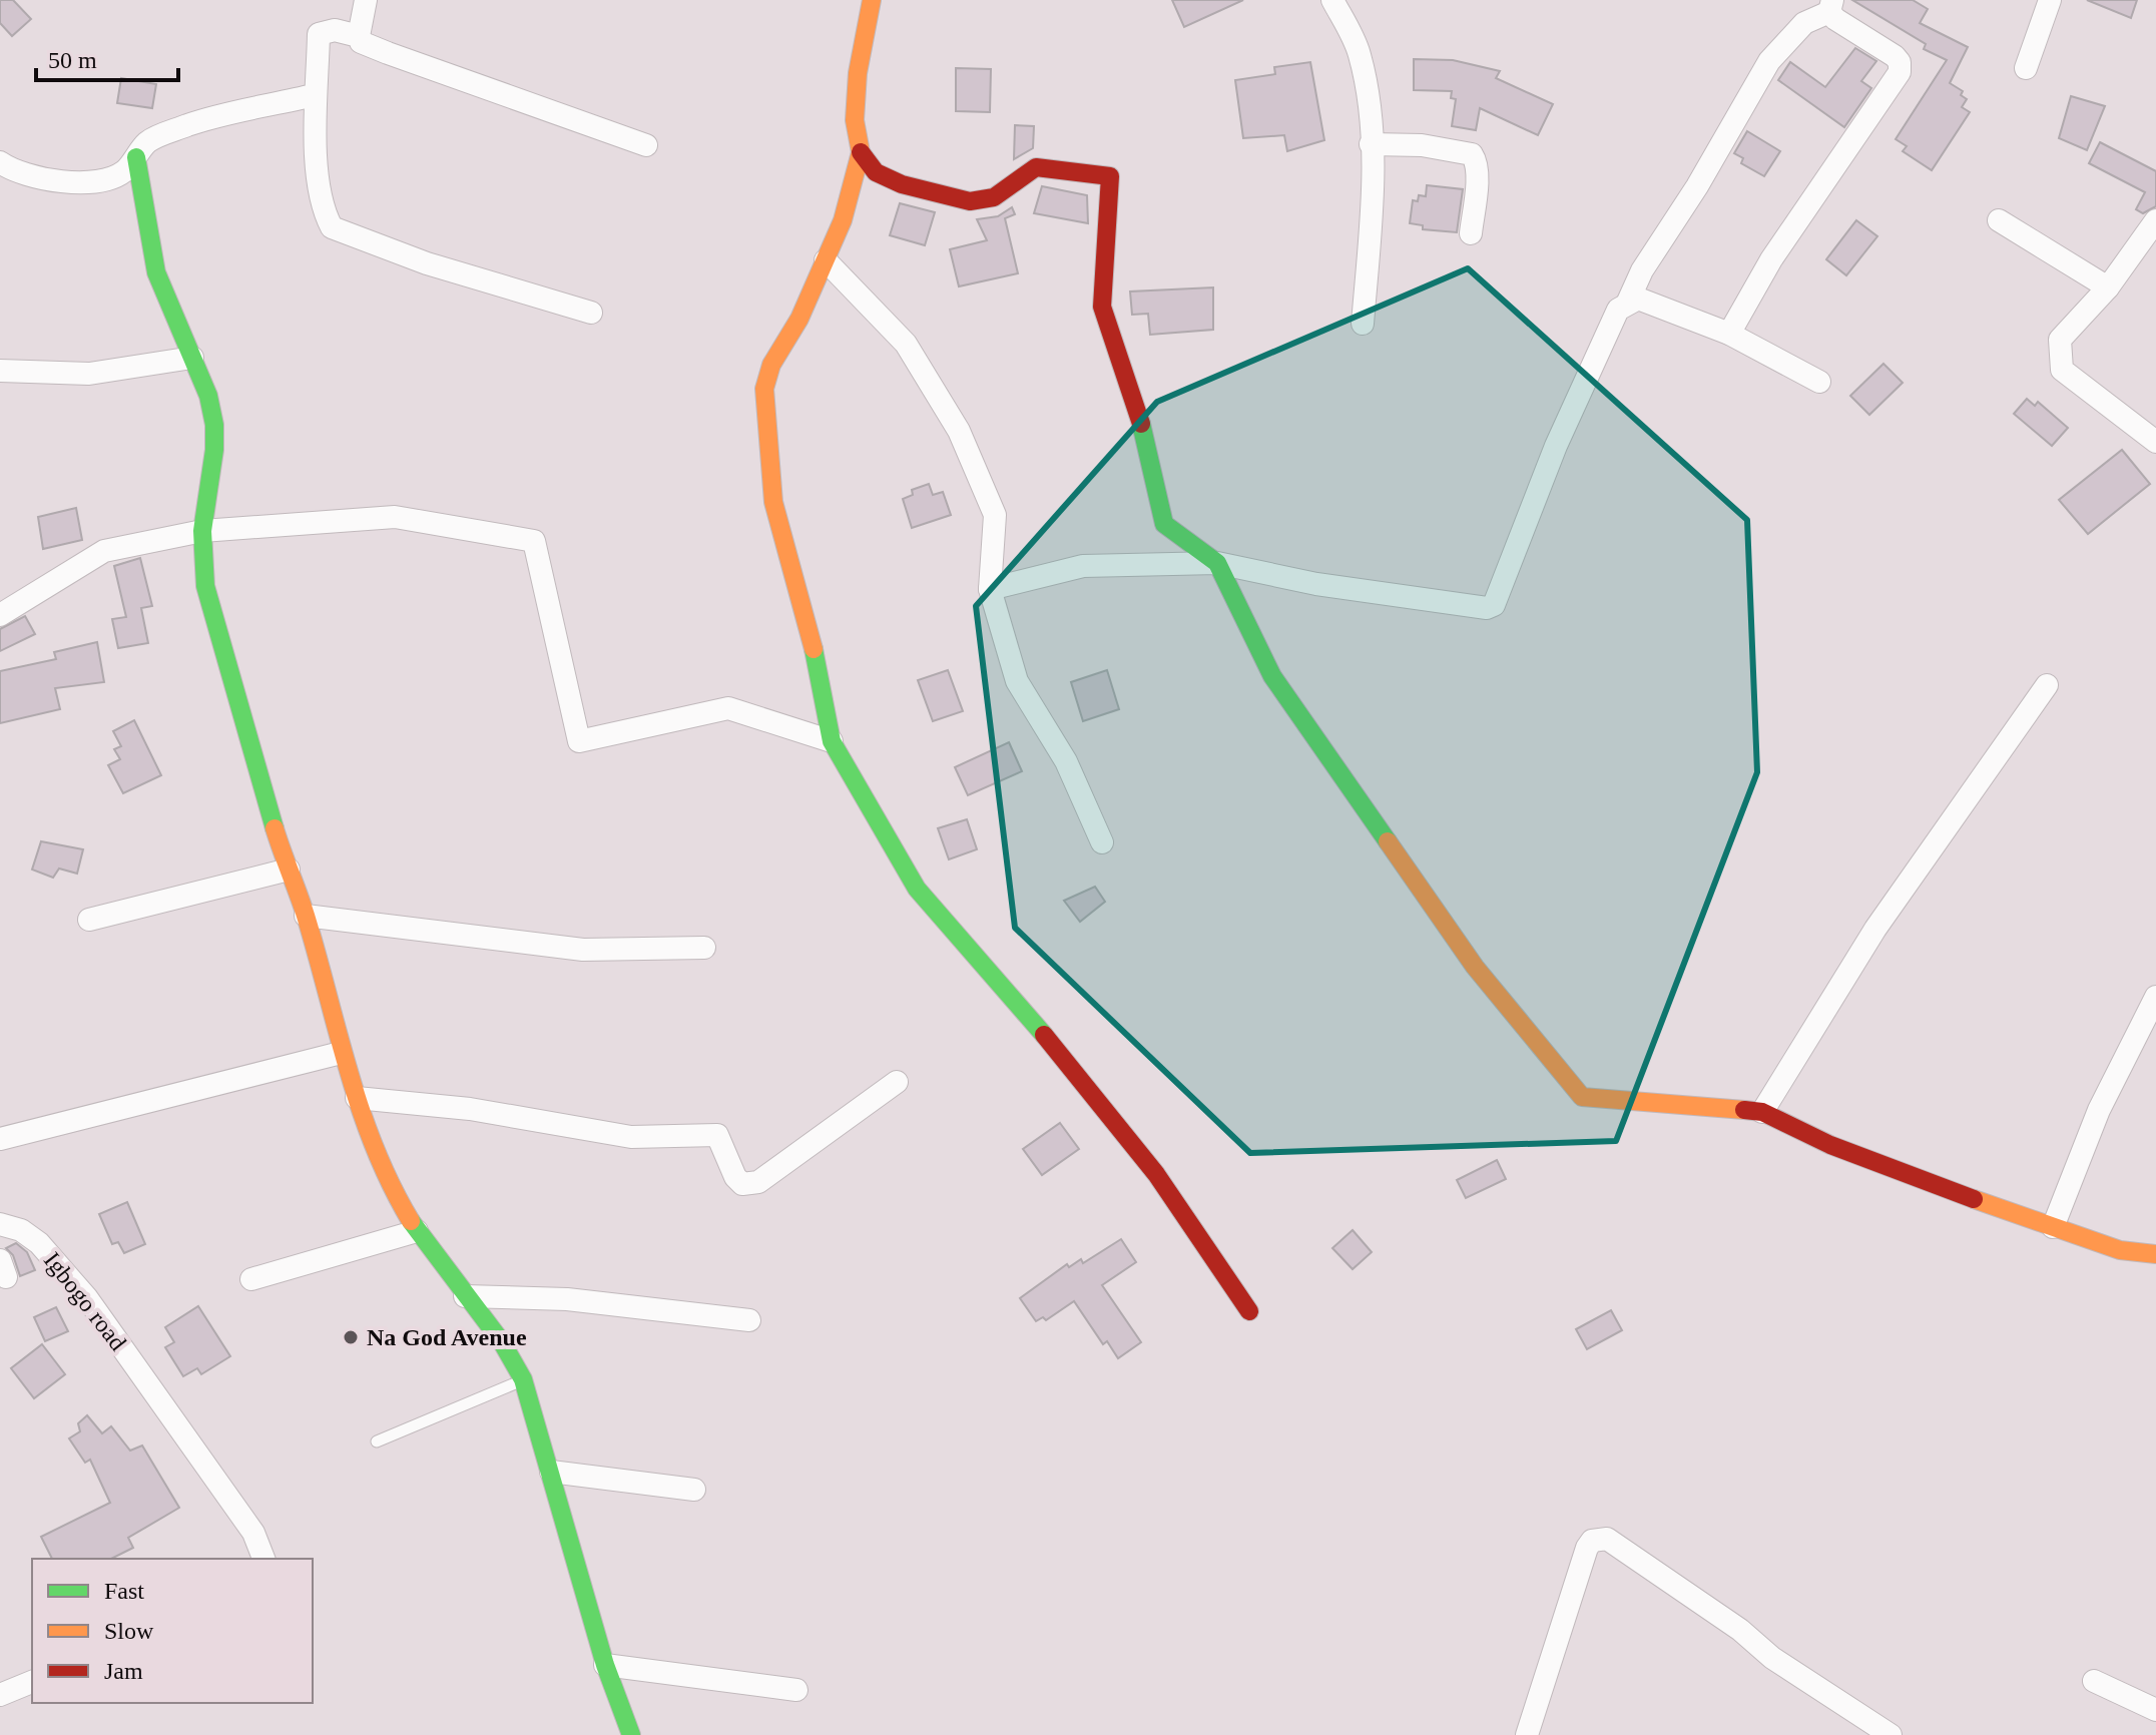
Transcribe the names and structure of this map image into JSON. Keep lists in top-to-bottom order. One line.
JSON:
{"streets":{"street":["Igbogo road"]},"places":["Na God Avenue"],"legend":["Fast","Slow","Jam"],"scale_bar":"50 m"}
